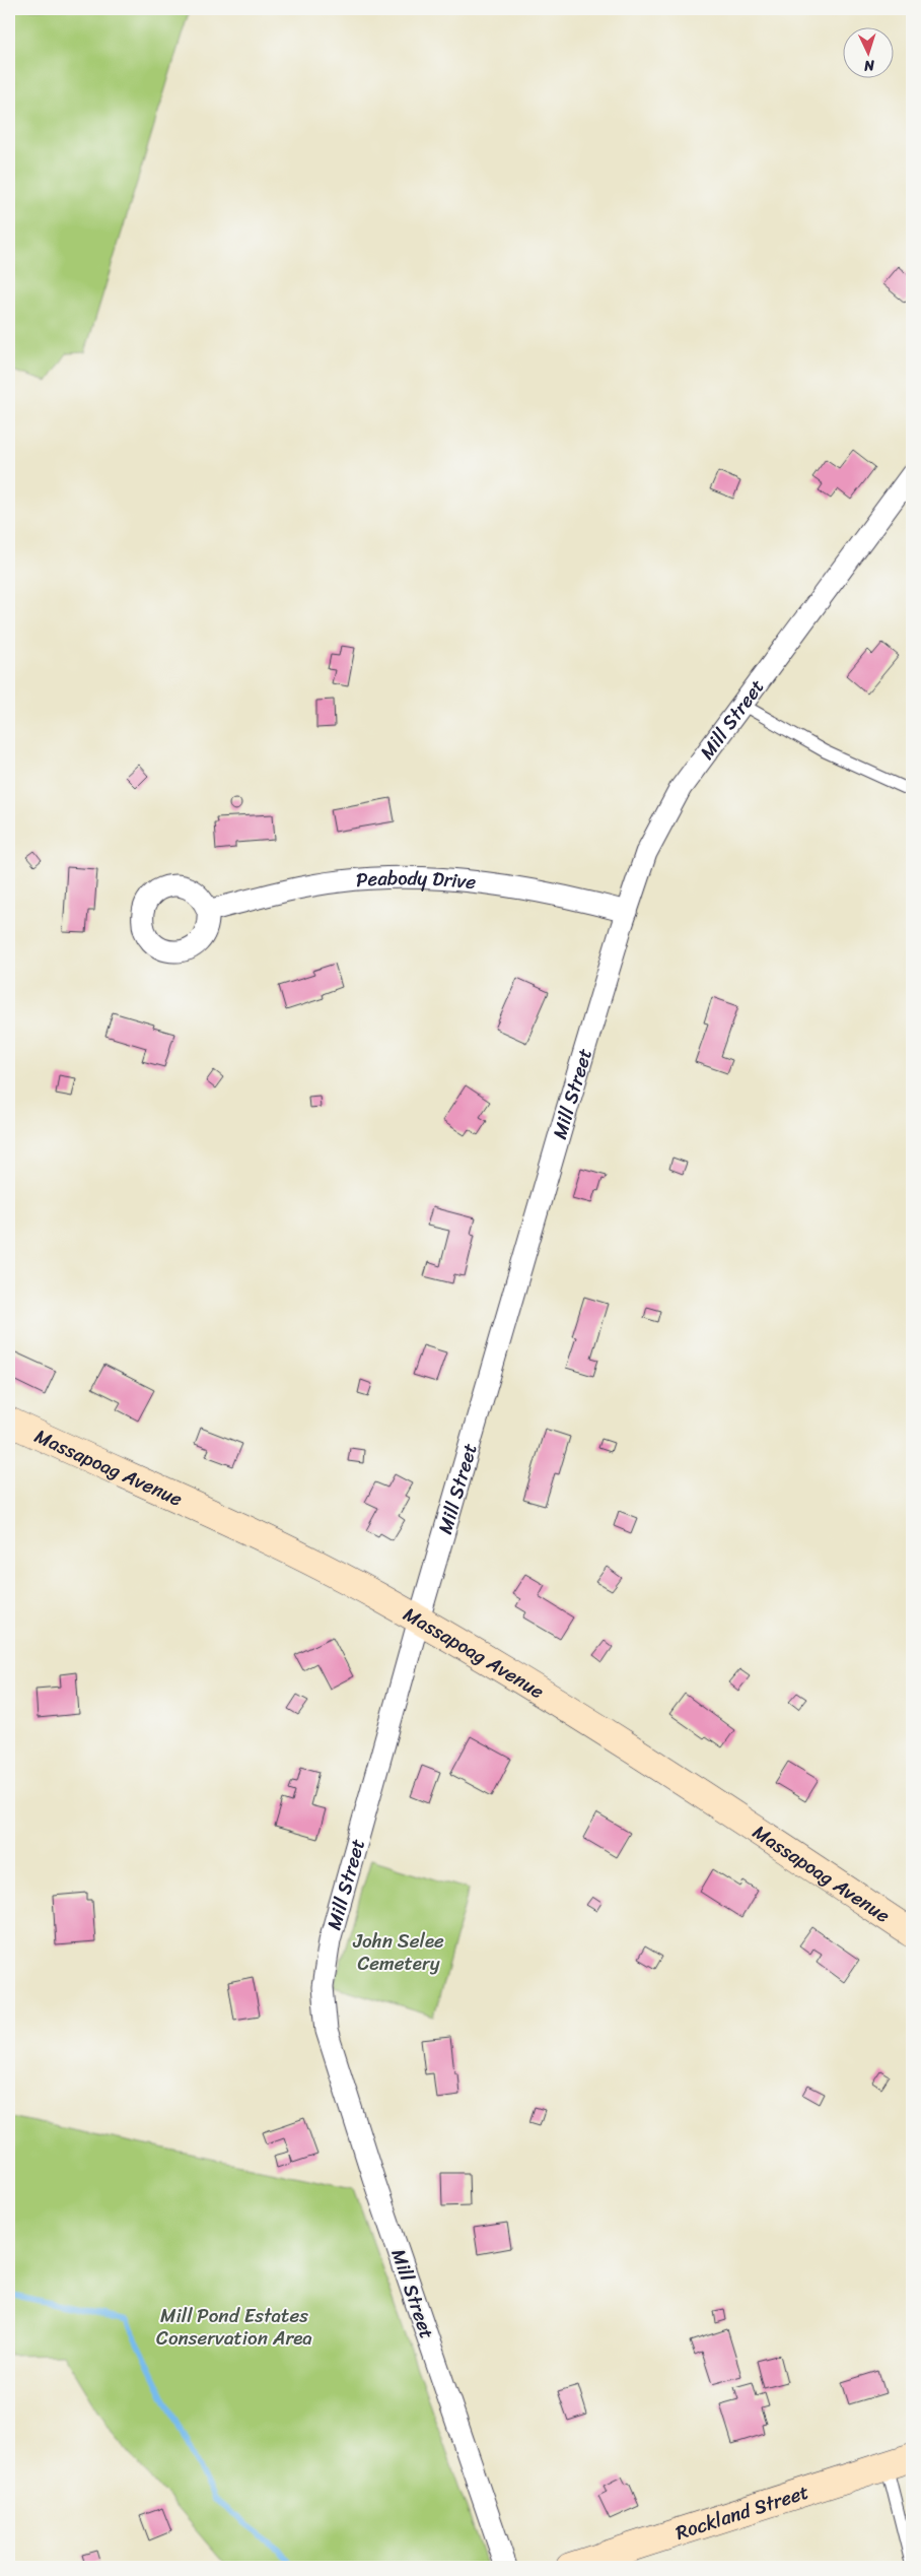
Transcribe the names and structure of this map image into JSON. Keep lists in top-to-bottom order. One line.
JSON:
{"streets":{"main road":["Massapoag Avenue","Rockland Street"],"street":["Mill Street","Peabody Drive"]},"crossings":[["Mill Street","Peabody Drive"],["Mill Street","Massapoag Avenue"]],"parks":["John Selee Cemetery","Mill Pond Estates Conservation Area"],"north":"bottom"}
